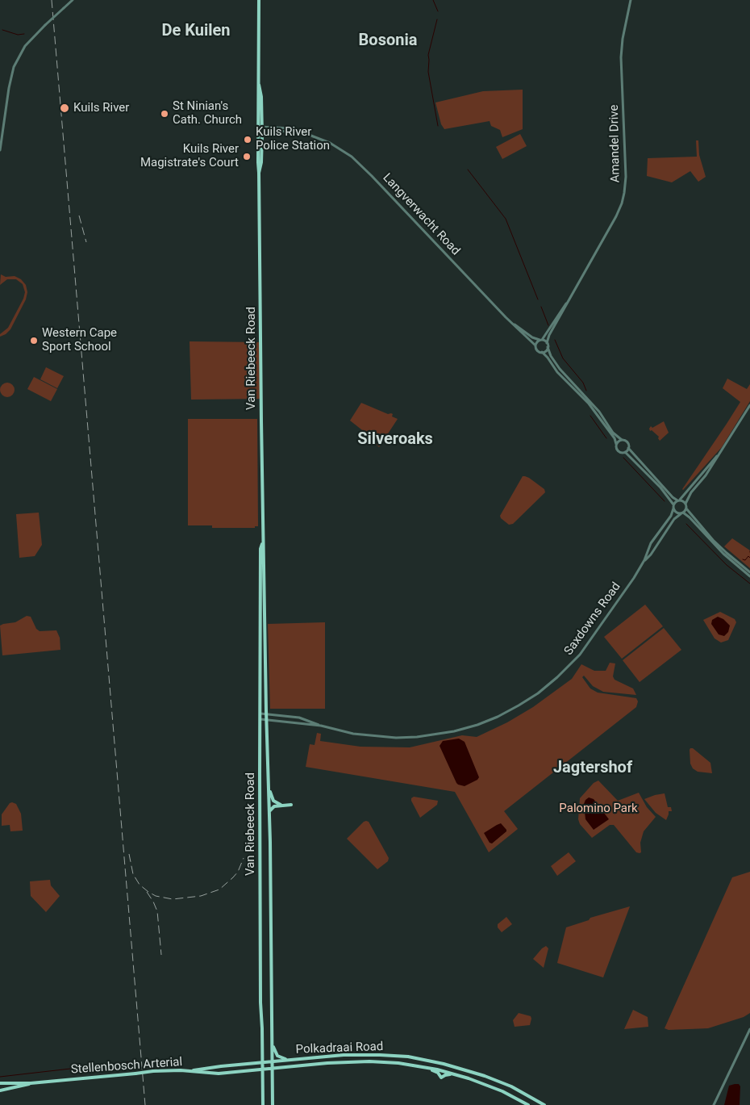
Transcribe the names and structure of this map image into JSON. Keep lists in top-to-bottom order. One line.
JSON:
{"streets":{"main road":["Van Riebeeck Road","Polkadraai Road","Stellenbosch Arterial"],"street":["Amandel Drive","Langverwacht Road","Saxdowns Road"]},"crossings":[["Amandel Drive","Langverwacht Road"],["Langverwacht Road","Van Riebeeck Road"],["Van Riebeeck Road","Saxdowns Road"],["Van Riebeeck Road","Polkadraai Road"],["Van Riebeeck Road","Stellenbosch Arterial"],["Polkadraai Road","Stellenbosch Arterial"]],"districts":["De Kuilen","Bosonia","Silveroaks","Jagtershof"],"parks":["Palomino Park"],"places":["Kuils River","St Ninian's Cath. Church","Kuils River Police Station","Kuils River Magistrate's Court","Western Cape Sport School"]}
